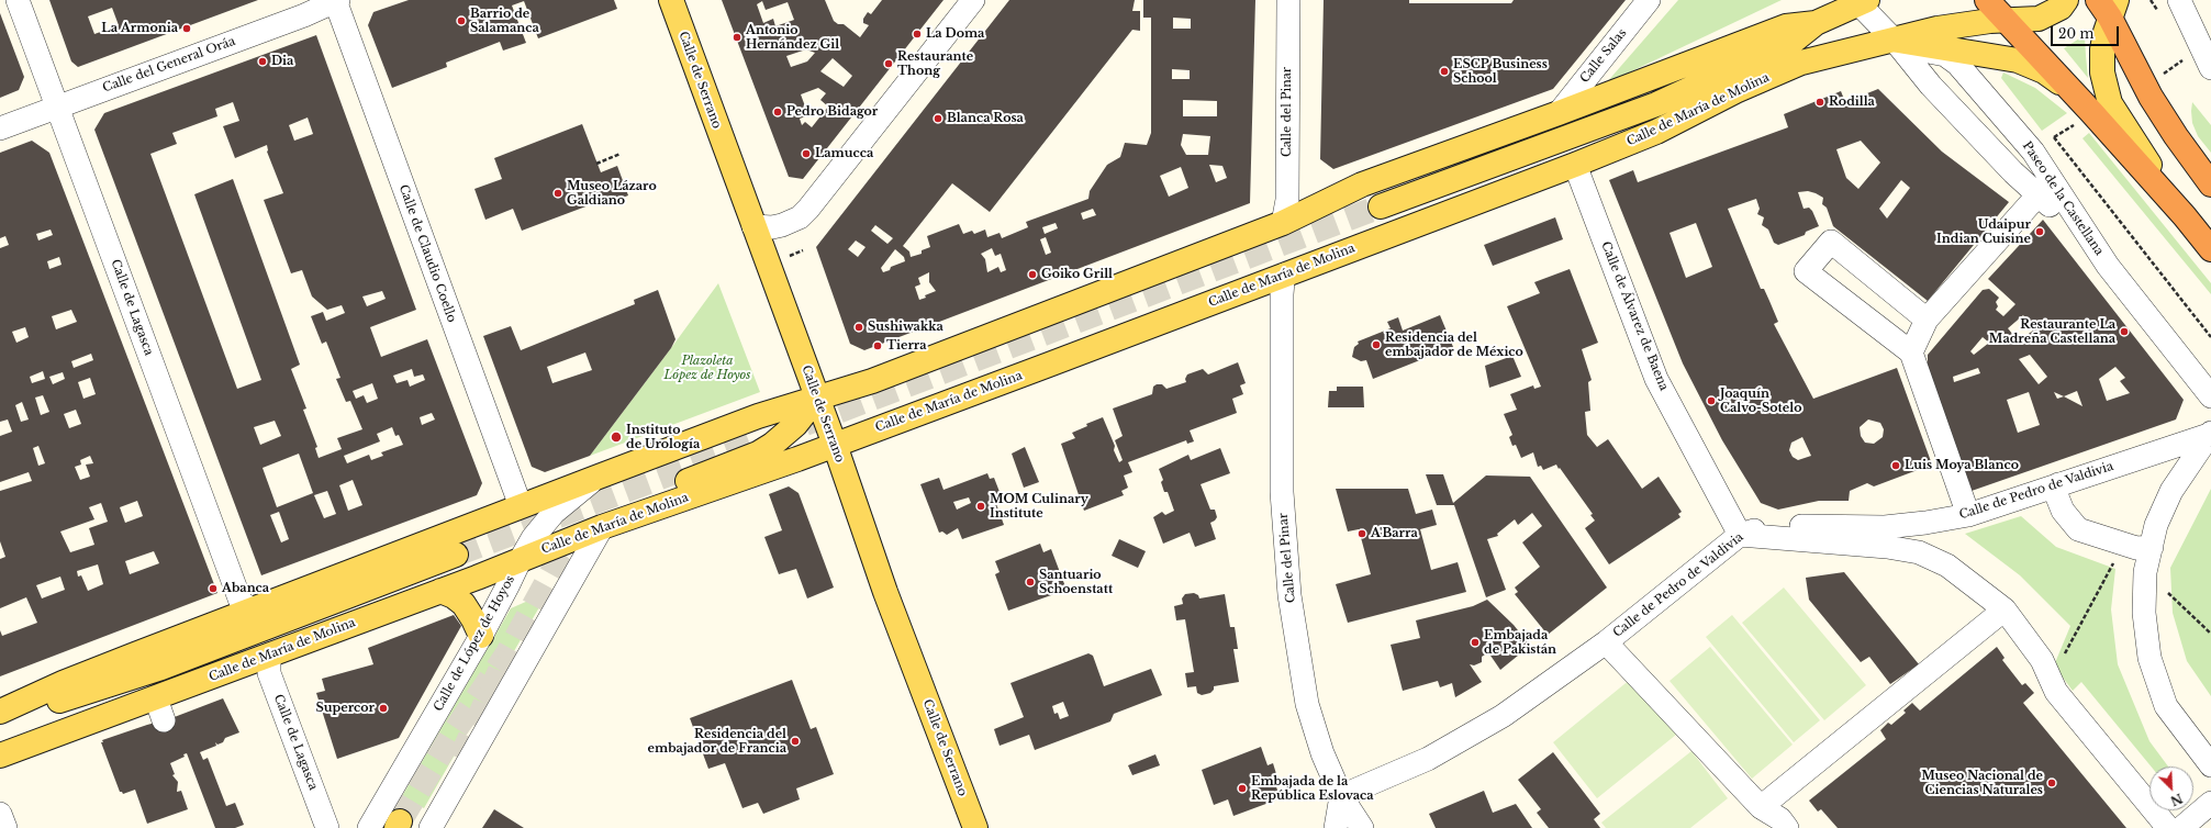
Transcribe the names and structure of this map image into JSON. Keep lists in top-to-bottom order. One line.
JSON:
{"streets":{"main road":["Calle de Serrano","Calle de María de Molina"],"street":["Calle Salas","Calle del General Oráa","Calle del Pinar","Paseo de la Castellana","Calle de Claudio Coello","Calle de Lagasca","Calle de Álvarez de Baena","Calle de Pedro de Valdivia","Calle de López de Hoyos"]},"crossings":[["Calle Salas","Calle de María de Molina"],["Calle del General Oráa","Calle de Claudio Coello"],["Calle del General Oráa","Calle de Lagasca"],["Calle de Serrano","Calle de María de Molina"],["Calle de María de Molina","Calle del Pinar"],["Calle de María de Molina","Paseo de la Castellana"],["Calle de María de Molina","Calle de Claudio Coello"],["Calle de María de Molina","Calle de Lagasca"],["Calle de María de Molina","Calle de Álvarez de Baena"],["Calle de María de Molina","Calle de López de Hoyos"],["Calle del Pinar","Calle de Pedro de Valdivia"],["Calle de Álvarez de Baena","Calle de Pedro de Valdivia"]],"parks":["Plazoleta López de Hoyos"],"places":["Barrio de Salamanca","La Armonia","La Doma","Antonio Hernández Gil","Dia","Restaurante Thong","ESCP Business School","Rodilla","Pedro Bidagor","Blanca Rosa","Lamucca","Museo Lázaro Galdiano","Udaipur Indian Cuisine","Goiko Grill","Sushiwakka","Restaurante La Madreña Castellana","Residencia del embajador de México","Tierra","Joaquín Calvo-Sotelo","Instituto de Urología","Luis Moya Blanco","MOM Culinary Institute","A'Barra","Santuario Schoenstatt","Abanca","Embajada de Pakistán","Supercor","Residencia del embajador de Francia","Museo Nacional de Ciencias Naturales","Embajada de la República Eslovaca"],"scale_bar":"20 m","north":"bottom right"}
